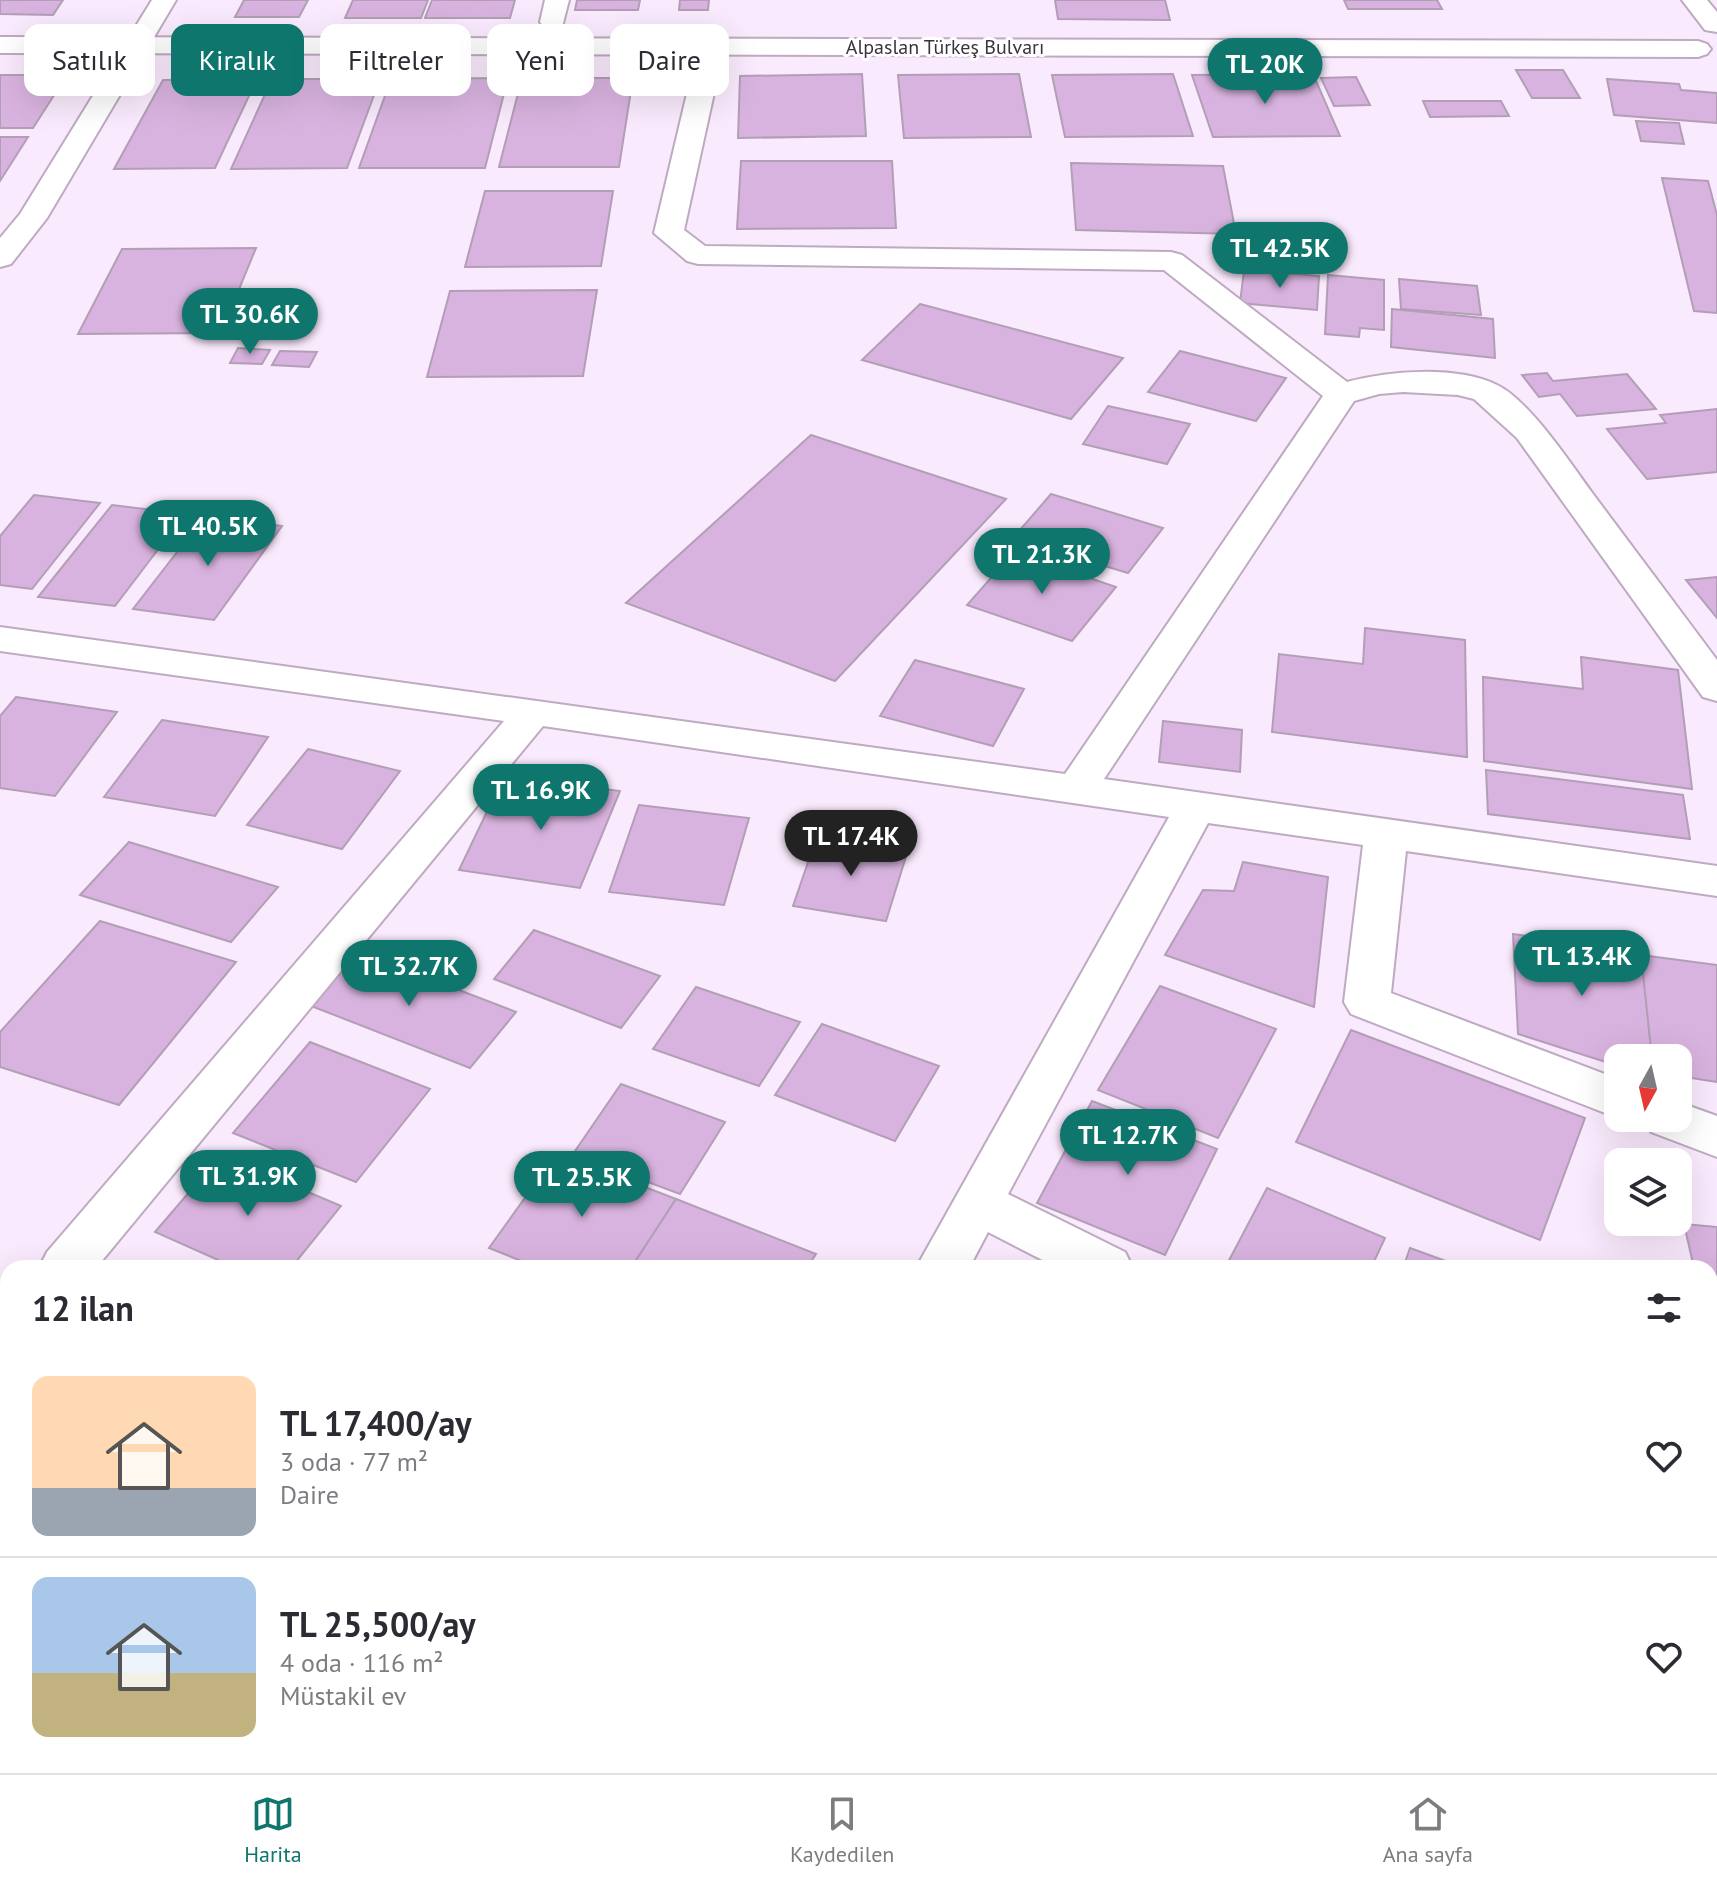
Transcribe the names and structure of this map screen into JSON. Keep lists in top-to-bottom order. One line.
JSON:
{"streets":{"street":["Alpaslan Türkeş Bulvarı"]},"north":"bottom","page":{"chip":["Satılık","Kiralık","Filtreler","Yeni","Daire"],"price":["TL 20K","TL 42.5K","TL 30.6K","TL 40.5K","TL 21.3K","TL 16.9K","TL 17.4K","TL 13.4K","TL 32.7K","TL 12.7K","TL 31.9K","TL 25.5K"],"heading":"12 ilan","list":[{"name":"TL 17,400/ay","note":"3 oda · 77 m² · Daire"},{"name":"TL 25,500/ay","note":"4 oda · 116 m² · Müstakil ev"}],"tabs":["Harita","Kaydedilen","Ana sayfa"]}}
